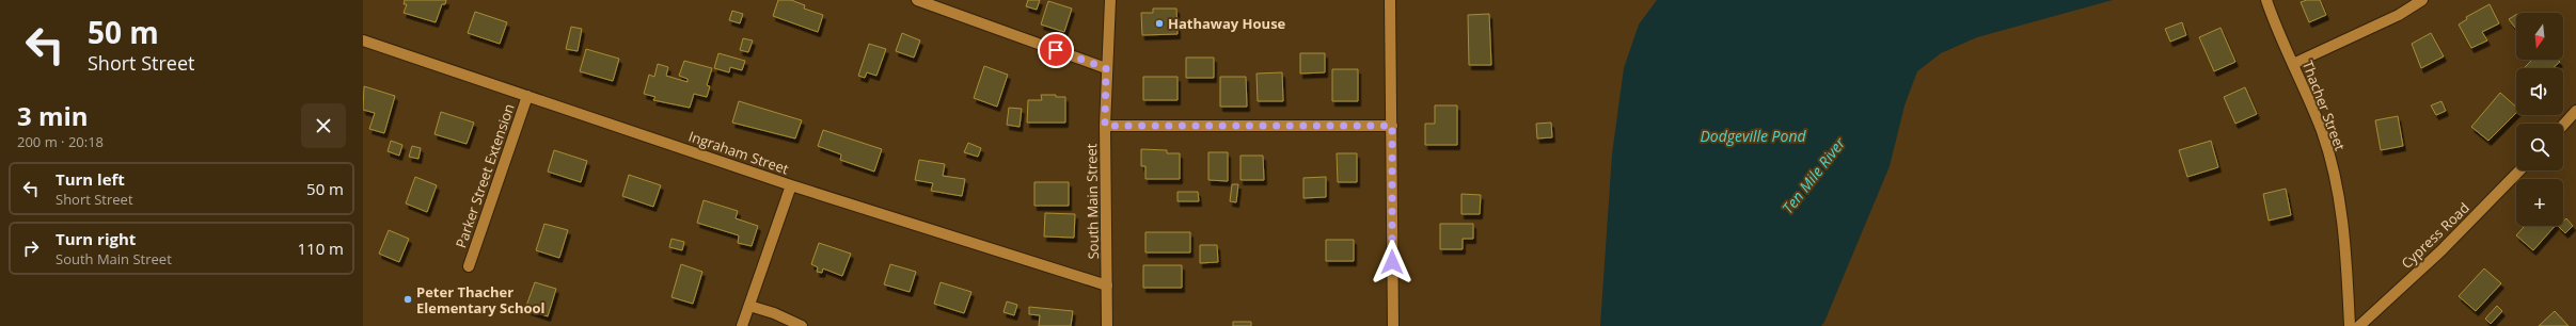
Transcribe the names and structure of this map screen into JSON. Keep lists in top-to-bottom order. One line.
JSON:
{"streets":{"street":["Thacher Street","Ingraham Street","Parker Street Extension","South Main Street","Cypress Road"]},"crossings":[["Ingraham Street","Parker Street Extension"],["Ingraham Street","South Main Street"]],"water":["Dodgeville Pond","Ten Mile River"],"places":["Hathaway House","Peter Thacher Elementary School"],"north":"bottom","page":{"turn":["50 m","Short Street"],"map_buttons":"+","heading":["3 min","200 m · 20:18"],"list":[{"name":"Turn left","note":"Short Street","value":"50 m"},{"name":"Turn right","note":"South Main Street","value":"110 m"}]}}
